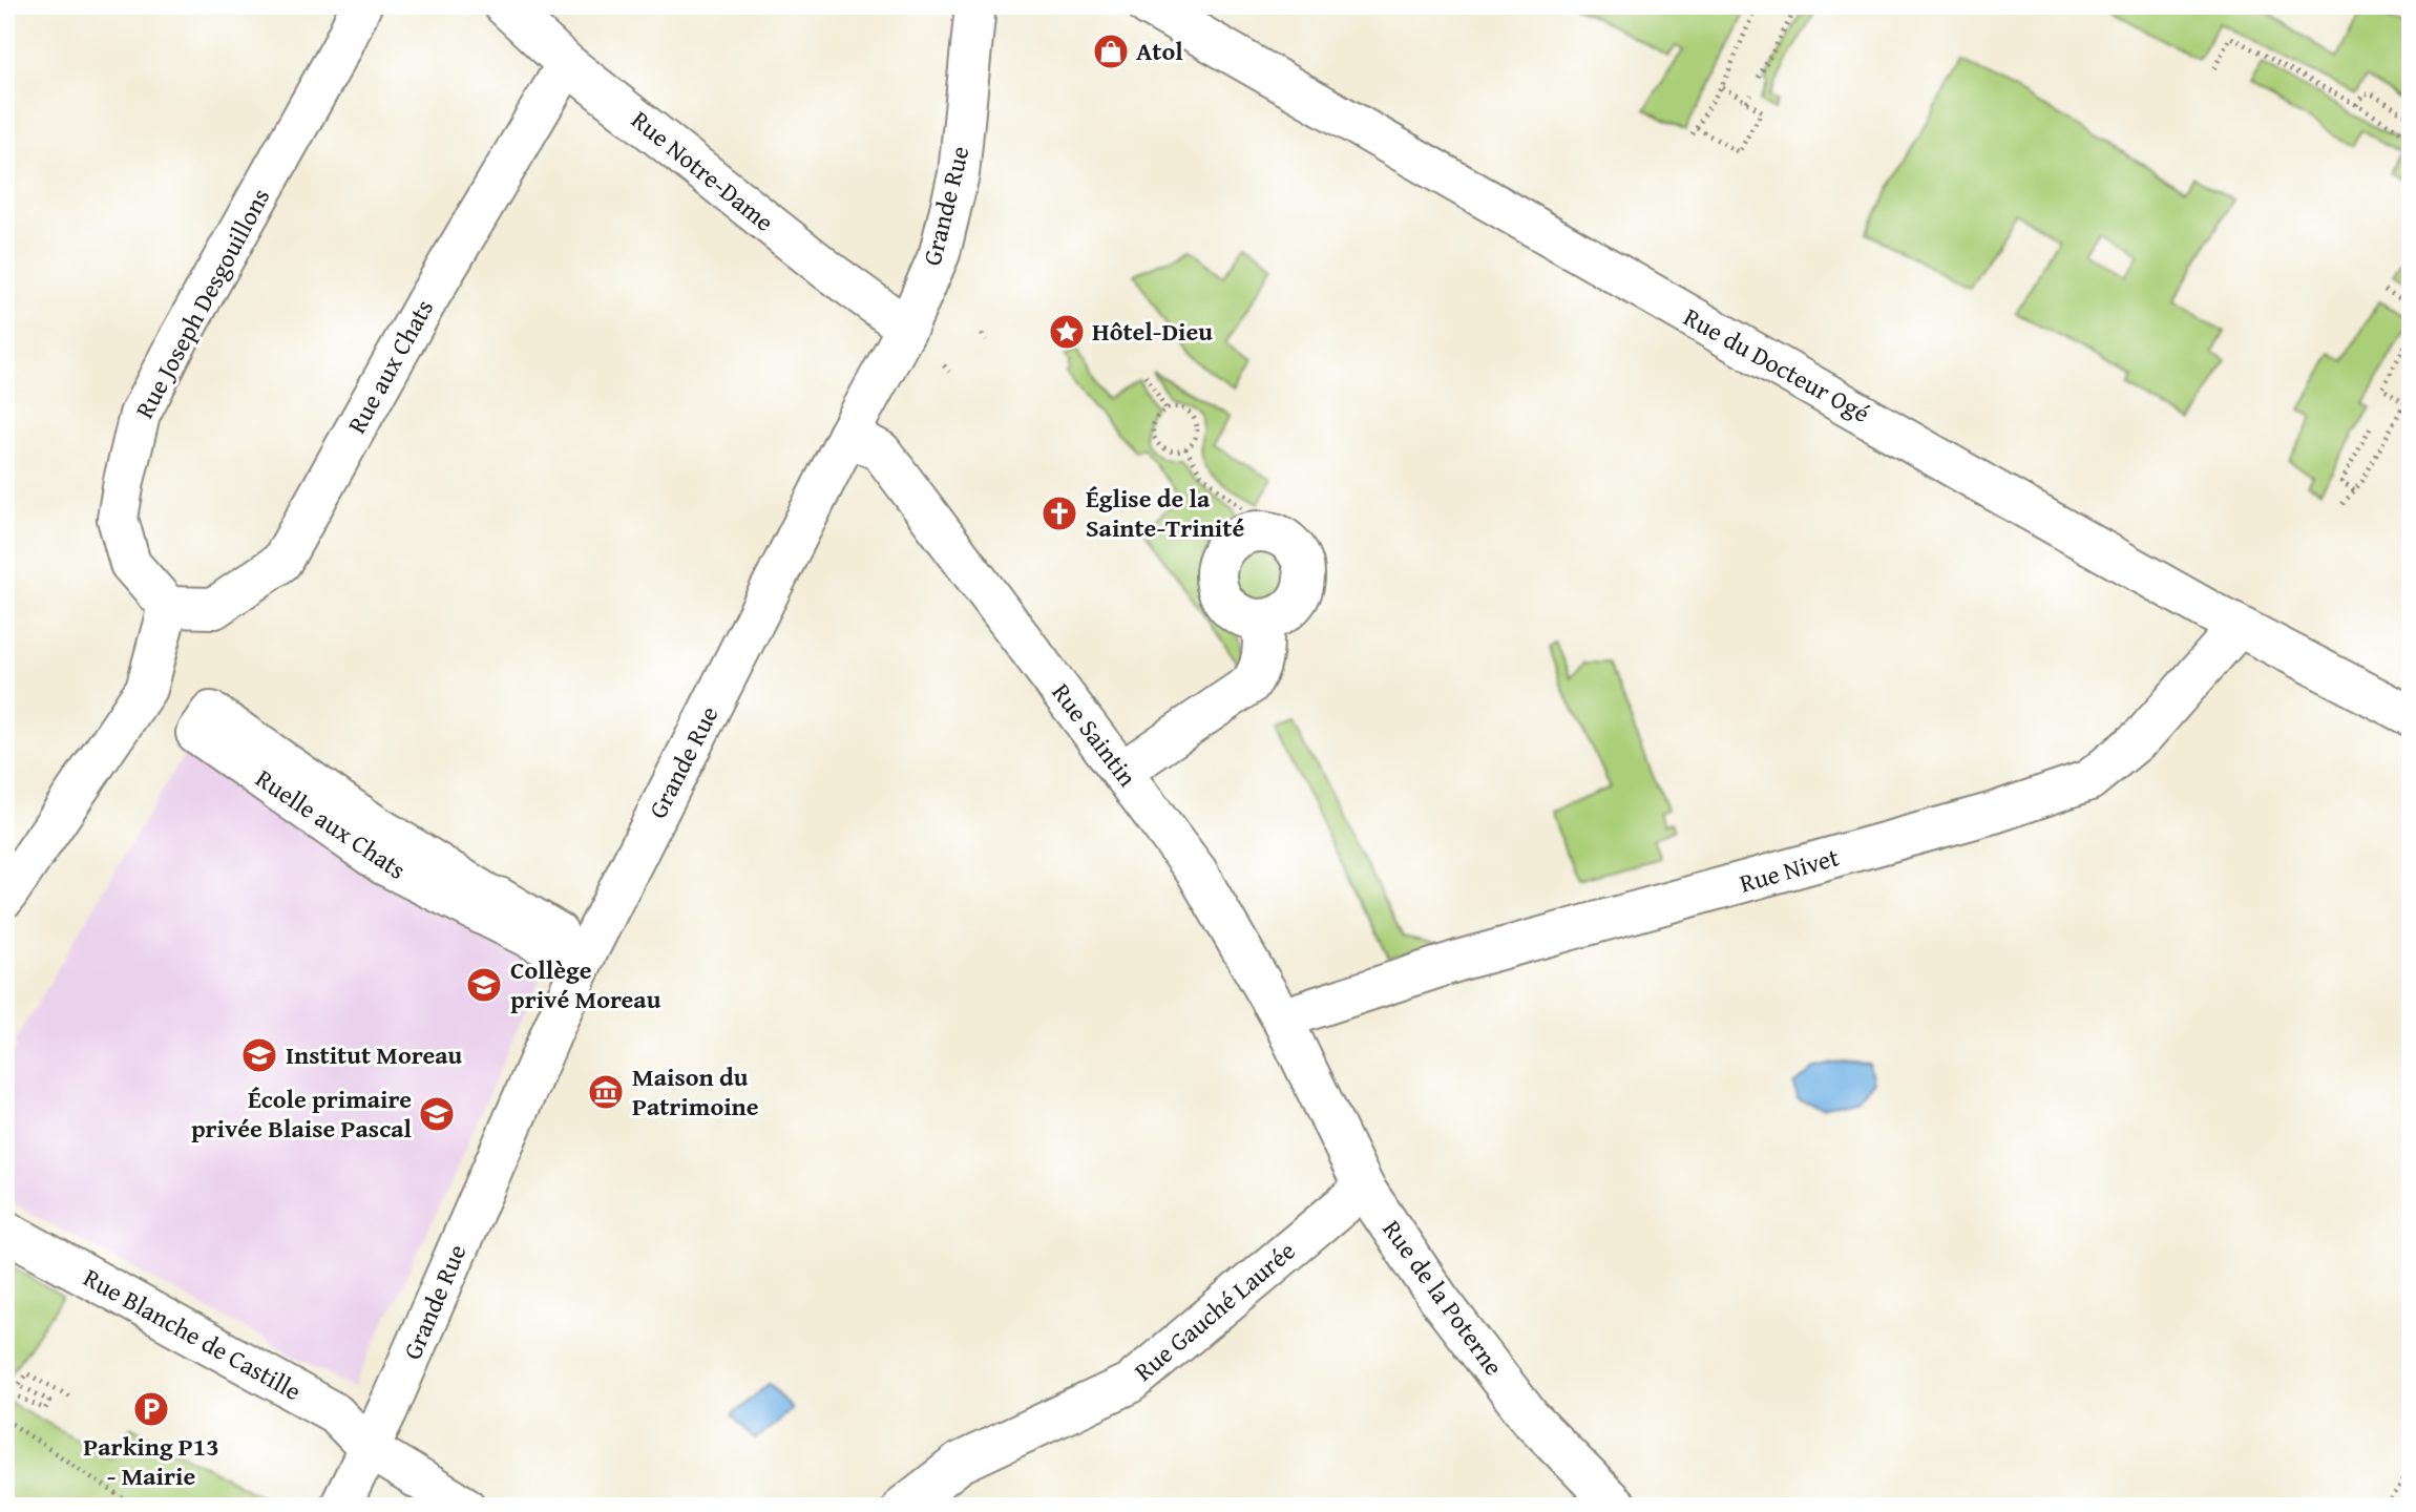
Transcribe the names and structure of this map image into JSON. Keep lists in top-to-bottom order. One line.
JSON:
{"streets":{"street":["Rue Notre-Dame","Grande Rue","Rue Joseph Desgouillons","Rue du Docteur Ogé","Rue aux Chats","Rue Saintin","Ruelle aux Chats","Rue Nivet","Rue de la Poterne","Rue Gauché Laurée","Rue Blanche de Castille"]},"crossings":[["Rue Notre-Dame","Grande Rue"],["Rue Notre-Dame","Rue aux Chats"],["Grande Rue","Rue Saintin"],["Grande Rue","Rue Blanche de Castille"],["Rue Joseph Desgouillons","Rue aux Chats"],["Rue du Docteur Ogé","Rue Nivet"],["Rue Saintin","Rue Nivet"],["Rue Saintin","Rue de la Poterne"],["Rue de la Poterne","Rue Gauché Laurée"]],"places":{"shop":["Atol"],"place":["Hôtel-Dieu"],"church":["Église de la Sainte-Trinité"],"school or university":["Collège privé Moreau","Institut Moreau","École primaire privée Blaise Pascal"],"museum":["Maison du Patrimoine"],"parking":["Parking P13 - Mairie"]}}
